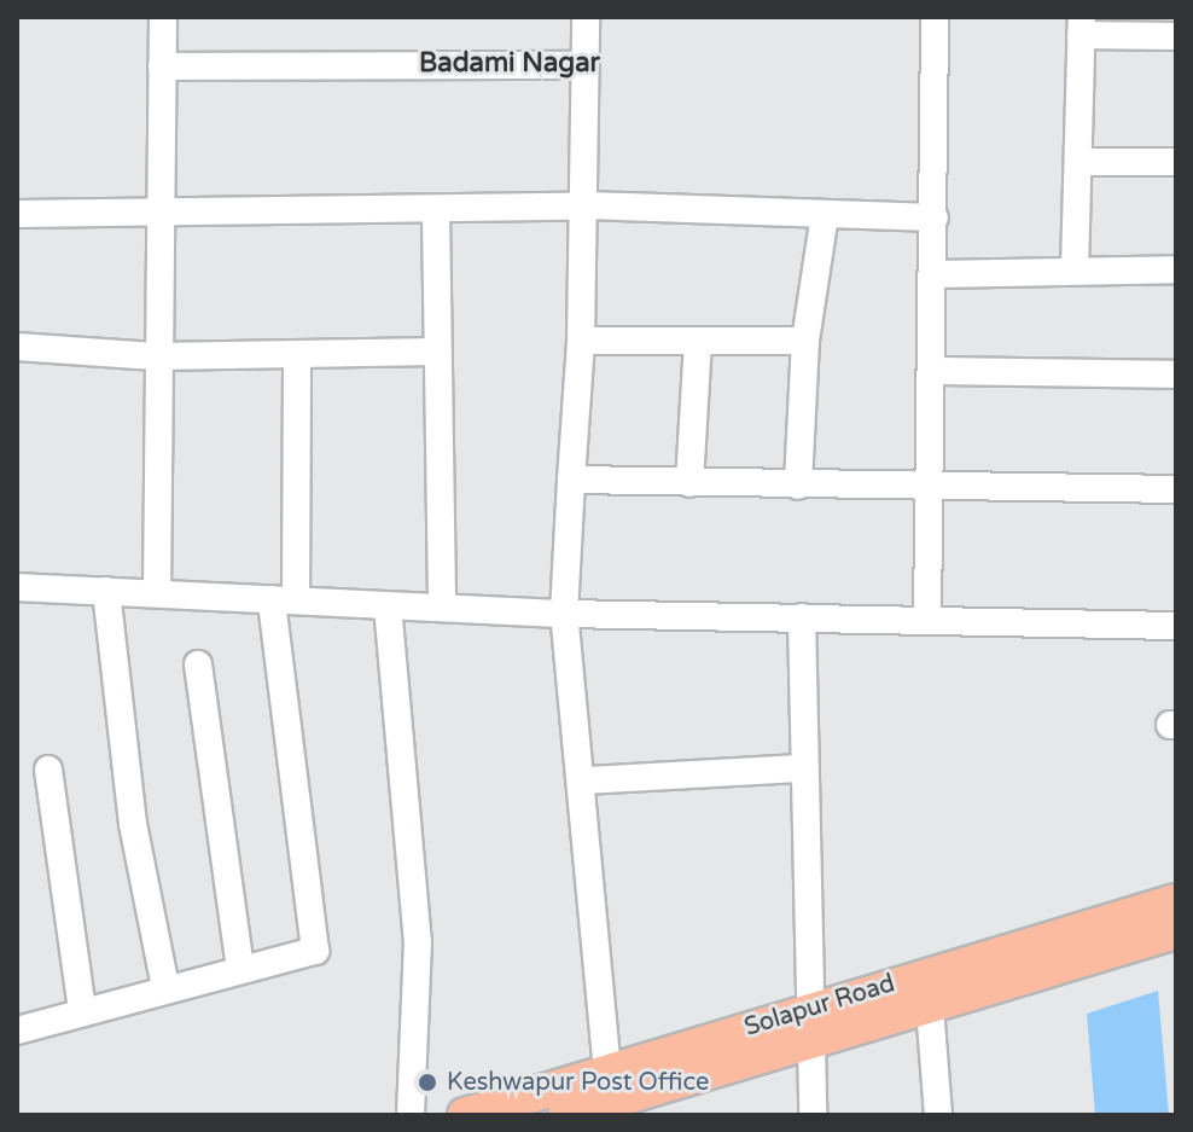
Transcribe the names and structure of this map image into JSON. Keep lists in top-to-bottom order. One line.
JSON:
{"streets":{"main road":["Solapur Road"]},"districts":["Badami Nagar"],"places":["Keshwapur Post Office"]}
